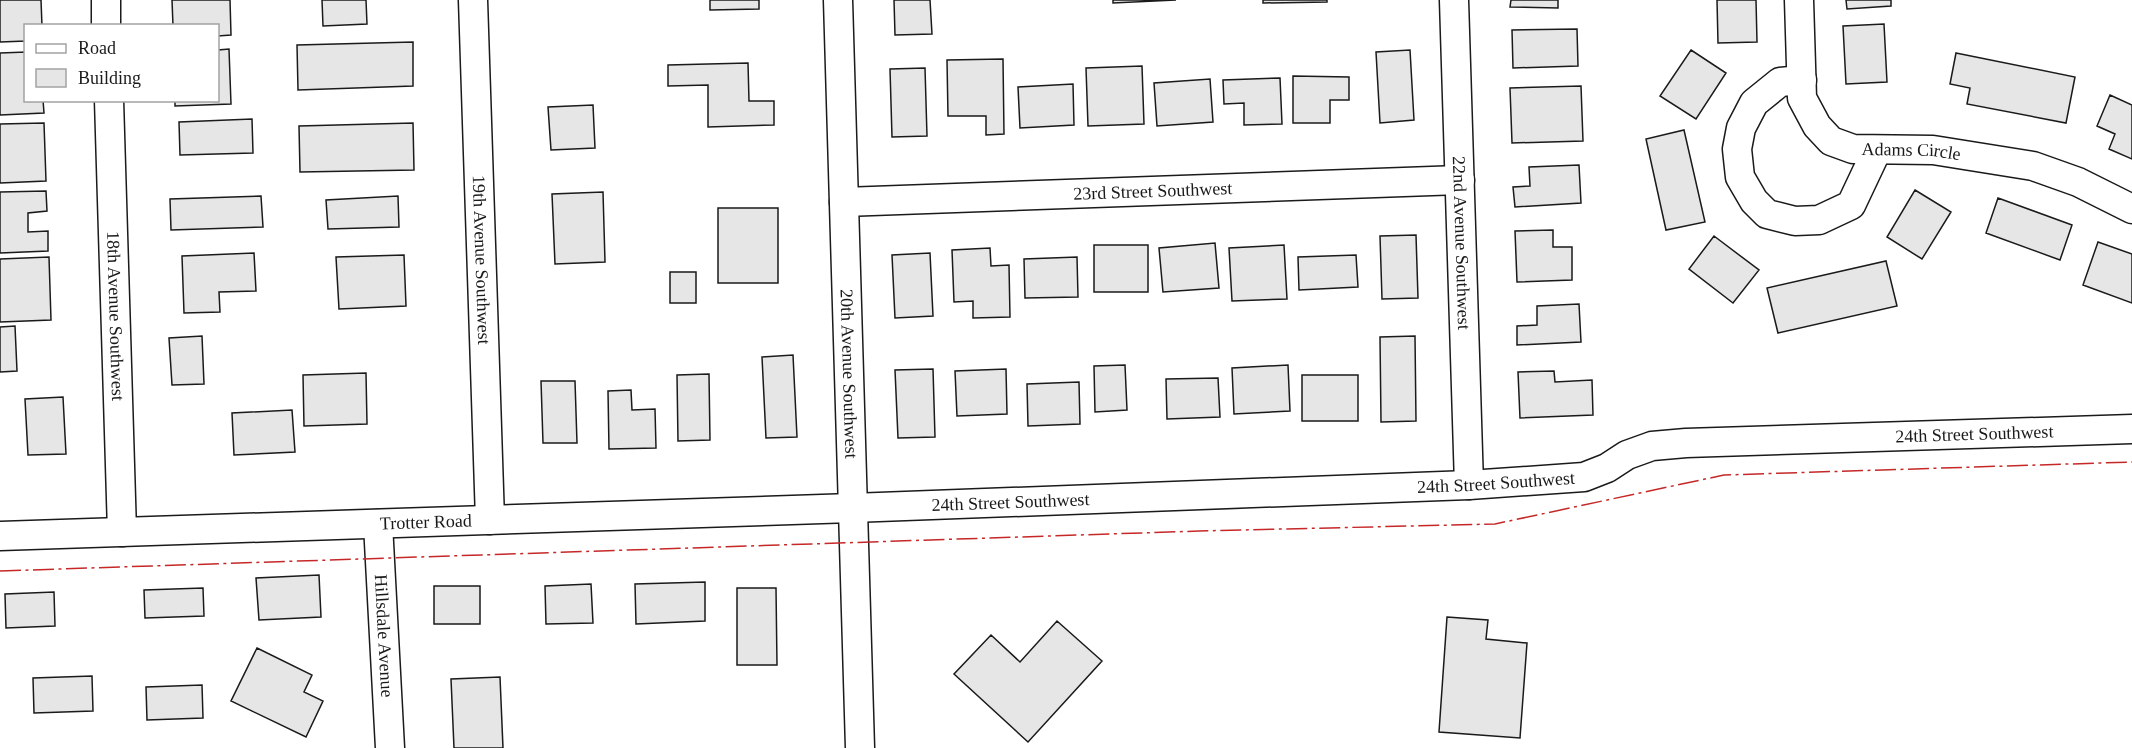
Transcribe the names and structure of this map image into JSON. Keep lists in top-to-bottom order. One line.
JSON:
{"streets":{"street":["Adams Circle","23rd Street Southwest","22nd Avenue Southwest","19th Avenue Southwest","18th Avenue Southwest","20th Avenue Southwest","24th Street Southwest","Trotter Road","Hillsdale Avenue"]},"crossings":[["23rd Street Southwest","22nd Avenue Southwest"],["23rd Street Southwest","20th Avenue Southwest"],["22nd Avenue Southwest","24th Street Southwest"],["19th Avenue Southwest","Trotter Road"],["18th Avenue Southwest","Trotter Road"],["20th Avenue Southwest","24th Street Southwest"],["20th Avenue Southwest","Trotter Road"],["24th Street Southwest","Trotter Road"],["Trotter Road","Hillsdale Avenue"]],"legend":["Road","Building"]}
